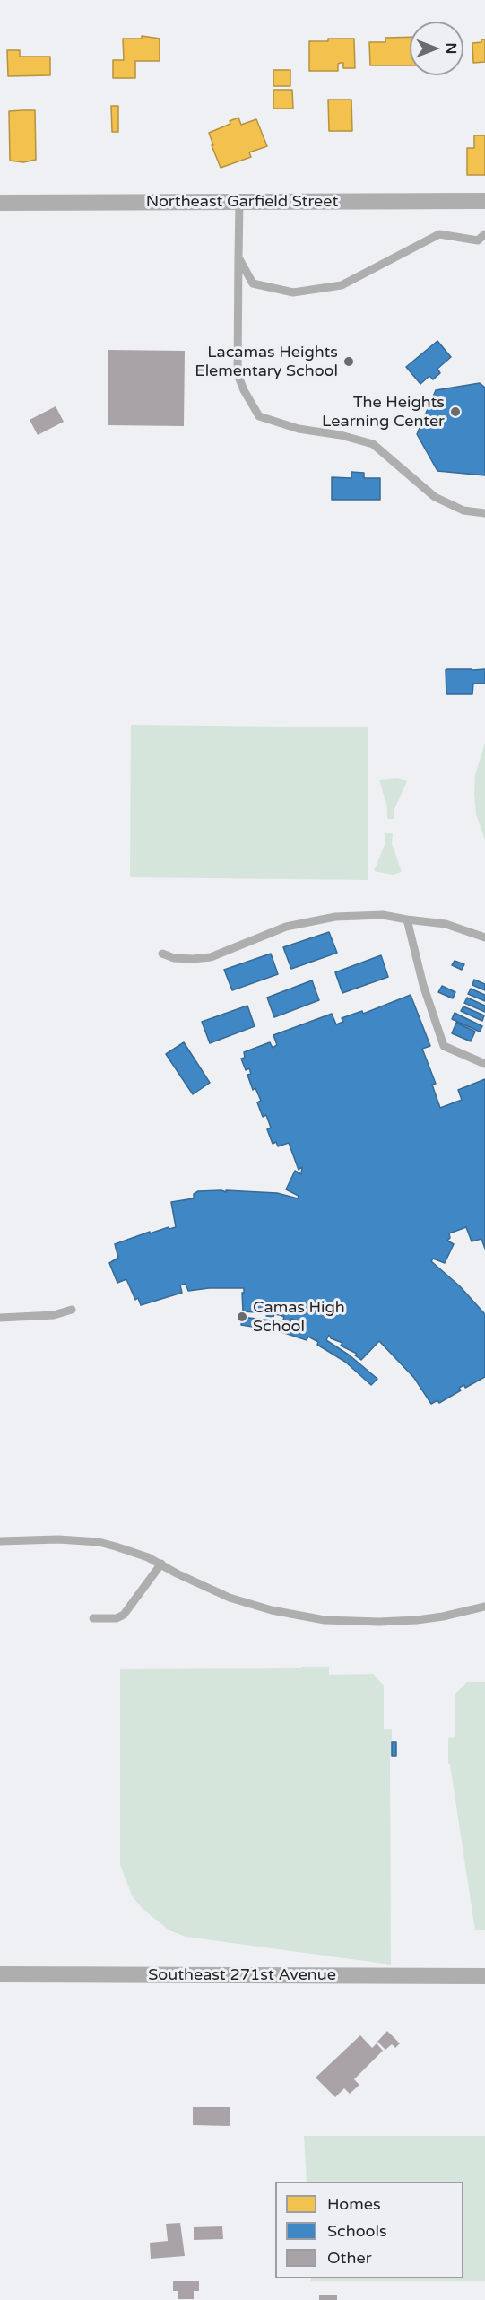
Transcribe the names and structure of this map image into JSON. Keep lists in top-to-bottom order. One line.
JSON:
{"streets":{"street":["Northeast Garfield Street","Southeast 271st Avenue"]},"places":["Lacamas Heights Elementary School","The Heights Learning Center","Camas High School"],"legend":["Homes","Schools","Other"],"north":"right"}
